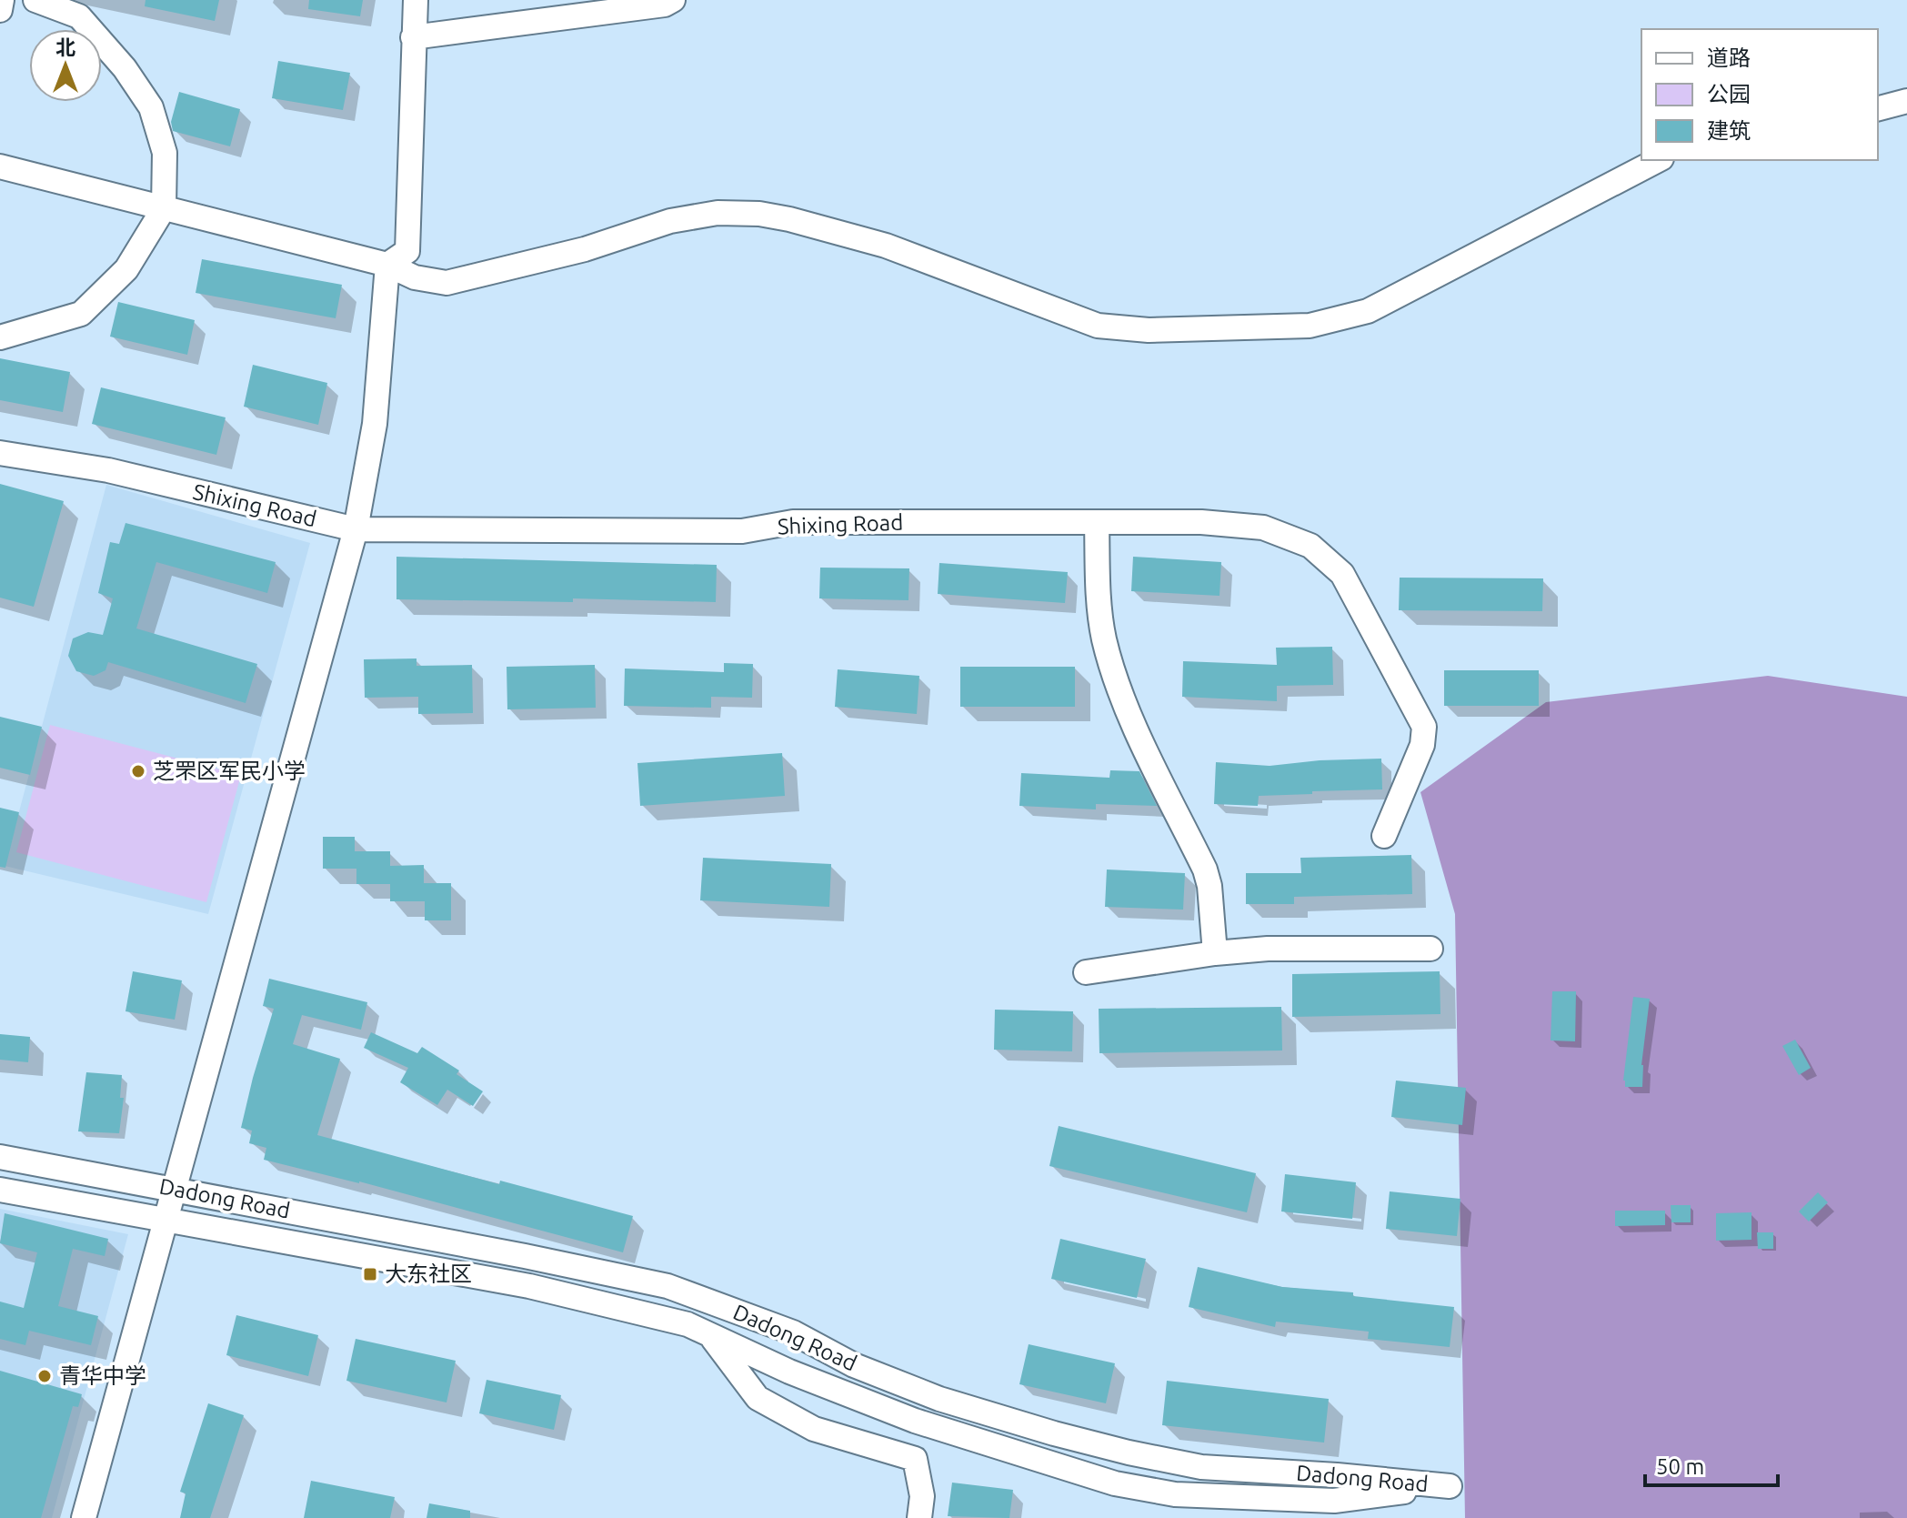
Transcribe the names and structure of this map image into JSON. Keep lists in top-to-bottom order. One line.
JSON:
{"streets":{"street":["Shixing Road","Dadong Road"]},"places":{"other":["芝罘区军民小学","青华中学"],"transit":["大东社区"]},"legend":["道路","公园","建筑"],"scale_bar":"50 m","north":"top"}
